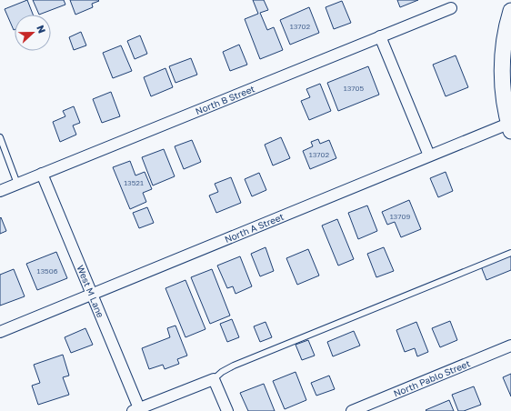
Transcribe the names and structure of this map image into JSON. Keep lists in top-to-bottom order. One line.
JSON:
{"streets":{"street":["North B Street","North A Street","West M Lane","North Pablo Street"]},"crossings":[["North B Street","West M Lane"],["North A Street","West M Lane"]],"house_numbers":["13702","13705","13702","13521","13709","13506"],"north":"right"}
